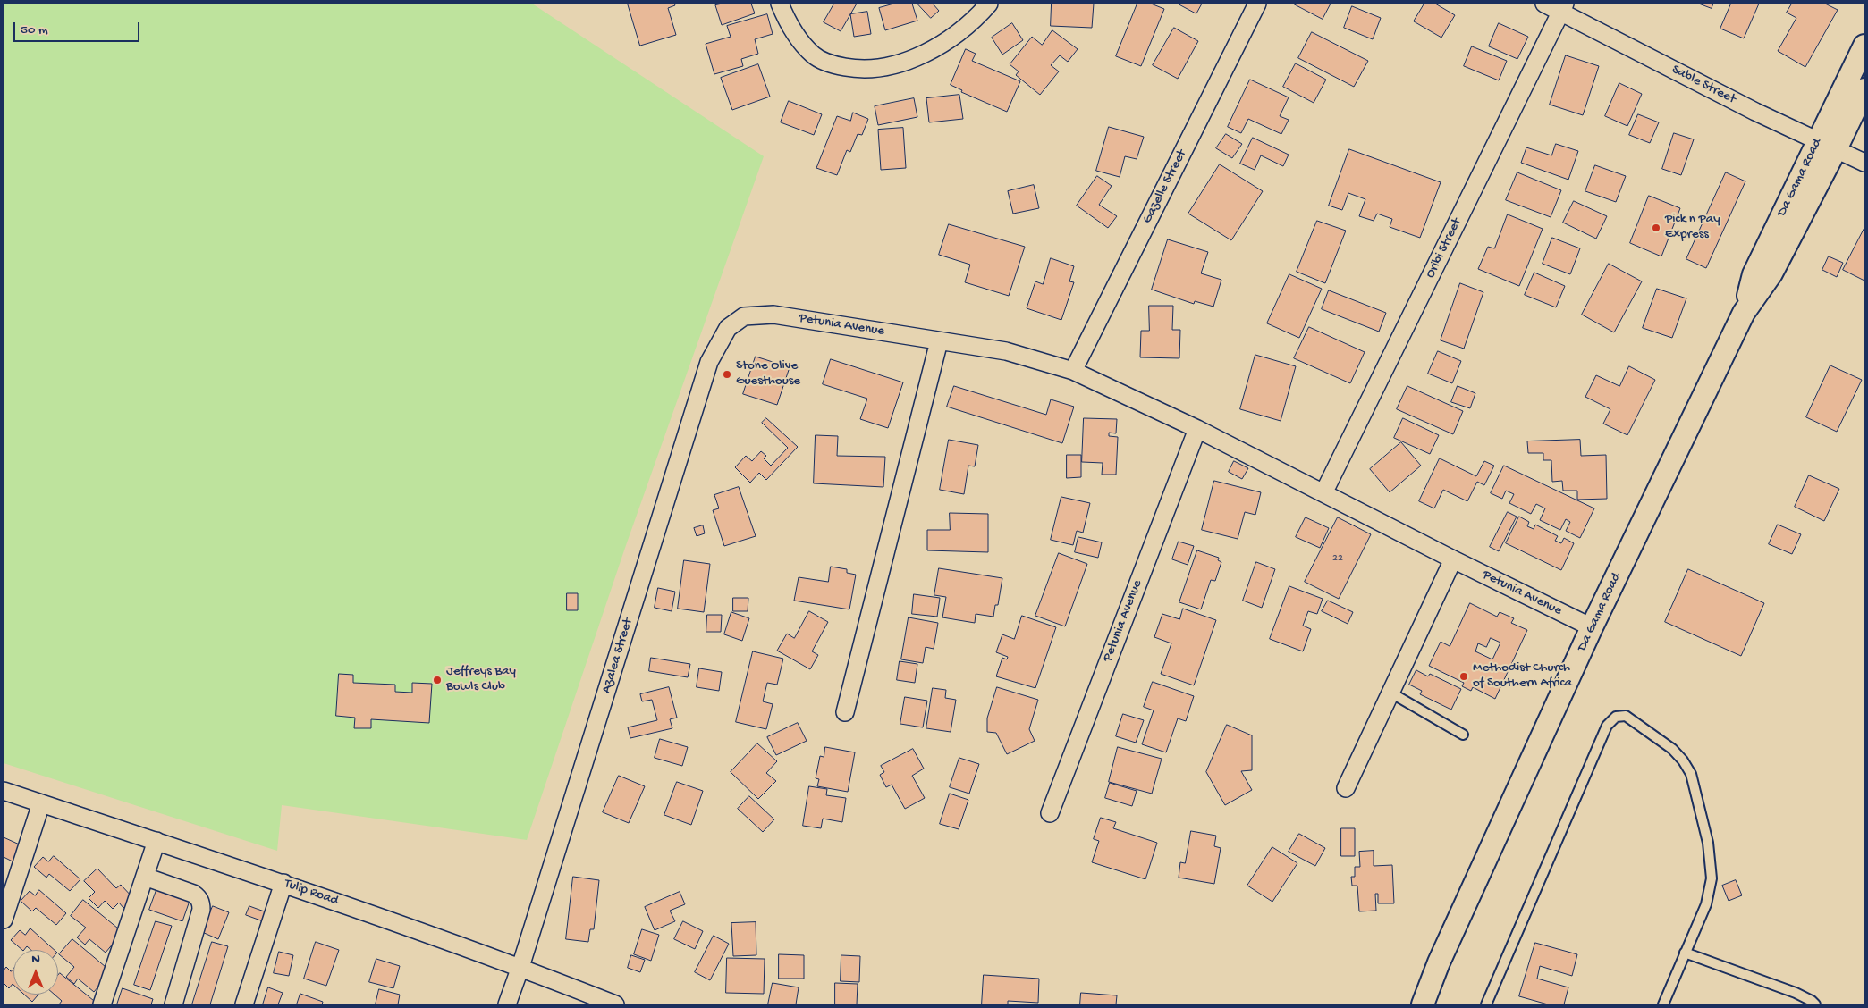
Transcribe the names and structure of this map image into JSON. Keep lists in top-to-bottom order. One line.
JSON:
{"streets":{"street":["Sable Street","Da Gama Road","Gazelle Street","Oribi Street","Petunia Avenue","Azalea Street","Tulip Road"]},"crossings":[["Sable Street","Da Gama Road"],["Sable Street","Oribi Street"],["Da Gama Road","Petunia Avenue"],["Gazelle Street","Petunia Avenue"],["Oribi Street","Petunia Avenue"],["Petunia Avenue","Azalea Street"],["Azalea Street","Tulip Road"]],"places":["Pick n Pay Express","Stone Olive Guesthouse","Methodist Church of Southern Africa","Jeffreys Bay Bowls Club"],"house_numbers":["22"],"scale_bar":"50 m","north":"top"}
